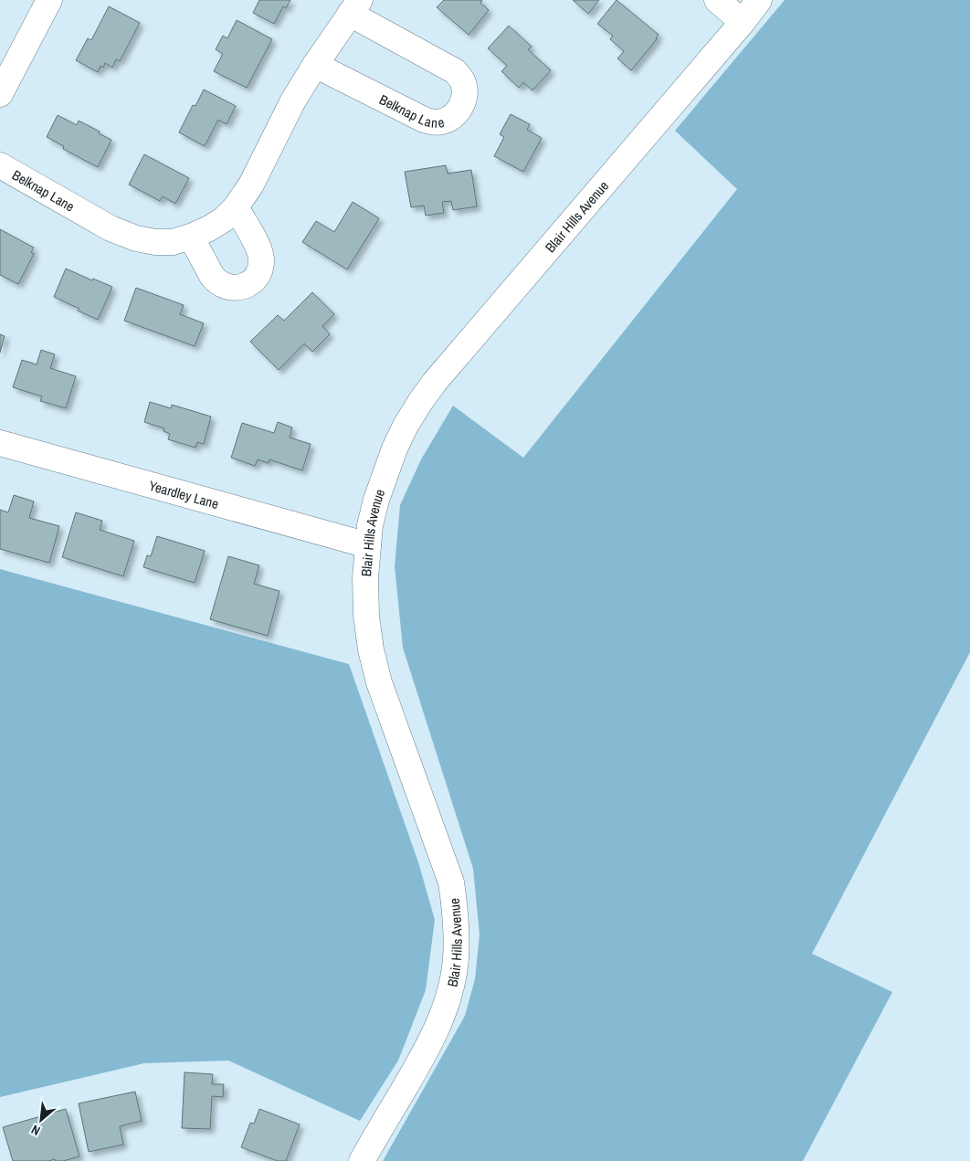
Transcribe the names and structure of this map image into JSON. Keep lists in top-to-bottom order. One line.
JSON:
{"streets":{"street":["Belknap Lane","Blair Hills Avenue","Yeardley Lane"]},"crossings":[["Blair Hills Avenue","Yeardley Lane"]],"north":"bottom left"}
